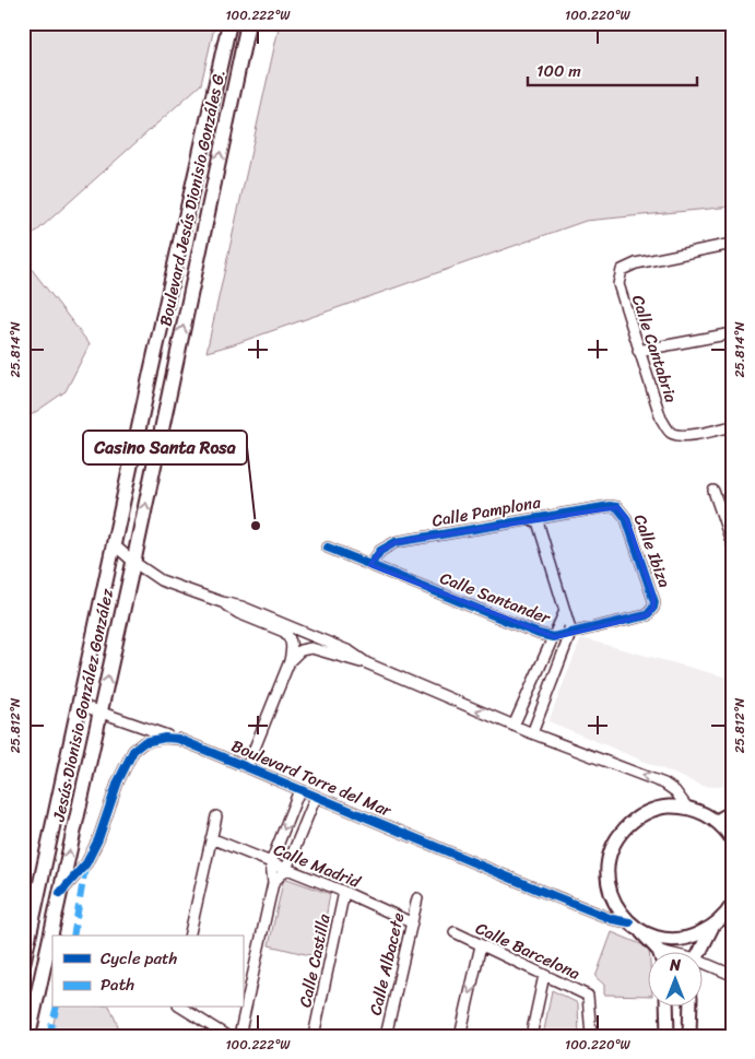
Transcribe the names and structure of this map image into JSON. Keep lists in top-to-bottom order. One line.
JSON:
{"streets":{"main road":["Boulevard Jesús Dionisio Gonzáles G.","Jesús Dionisio González González"],"street":["Calle Cantabria","Calle Pamplona","Calle Ibiza","Calle Santander","Boulevard Torre del Mar","Calle Madrid","Calle Barcelona","Calle Castilla","Calle Albacete"]},"crossings":[["Boulevard Jesús Dionisio Gonzáles G.","Jesús Dionisio González González"],["Calle Pamplona","Calle Ibiza"],["Calle Pamplona","Calle Santander"],["Calle Ibiza","Calle Santander"],["Jesús Dionisio González González","Boulevard Torre del Mar"],["Calle Madrid","Calle Castilla"],["Calle Madrid","Calle Albacete"]],"one_way":["Boulevard Jesús Dionisio Gonzáles G."],"places":["Casino Santa Rosa"],"legend":["Cycle path","Path"],"scale_bar":"100 m","north":"top","coordinates":["100.222°W","100.220°W","25.814°N","25.812°N"]}
